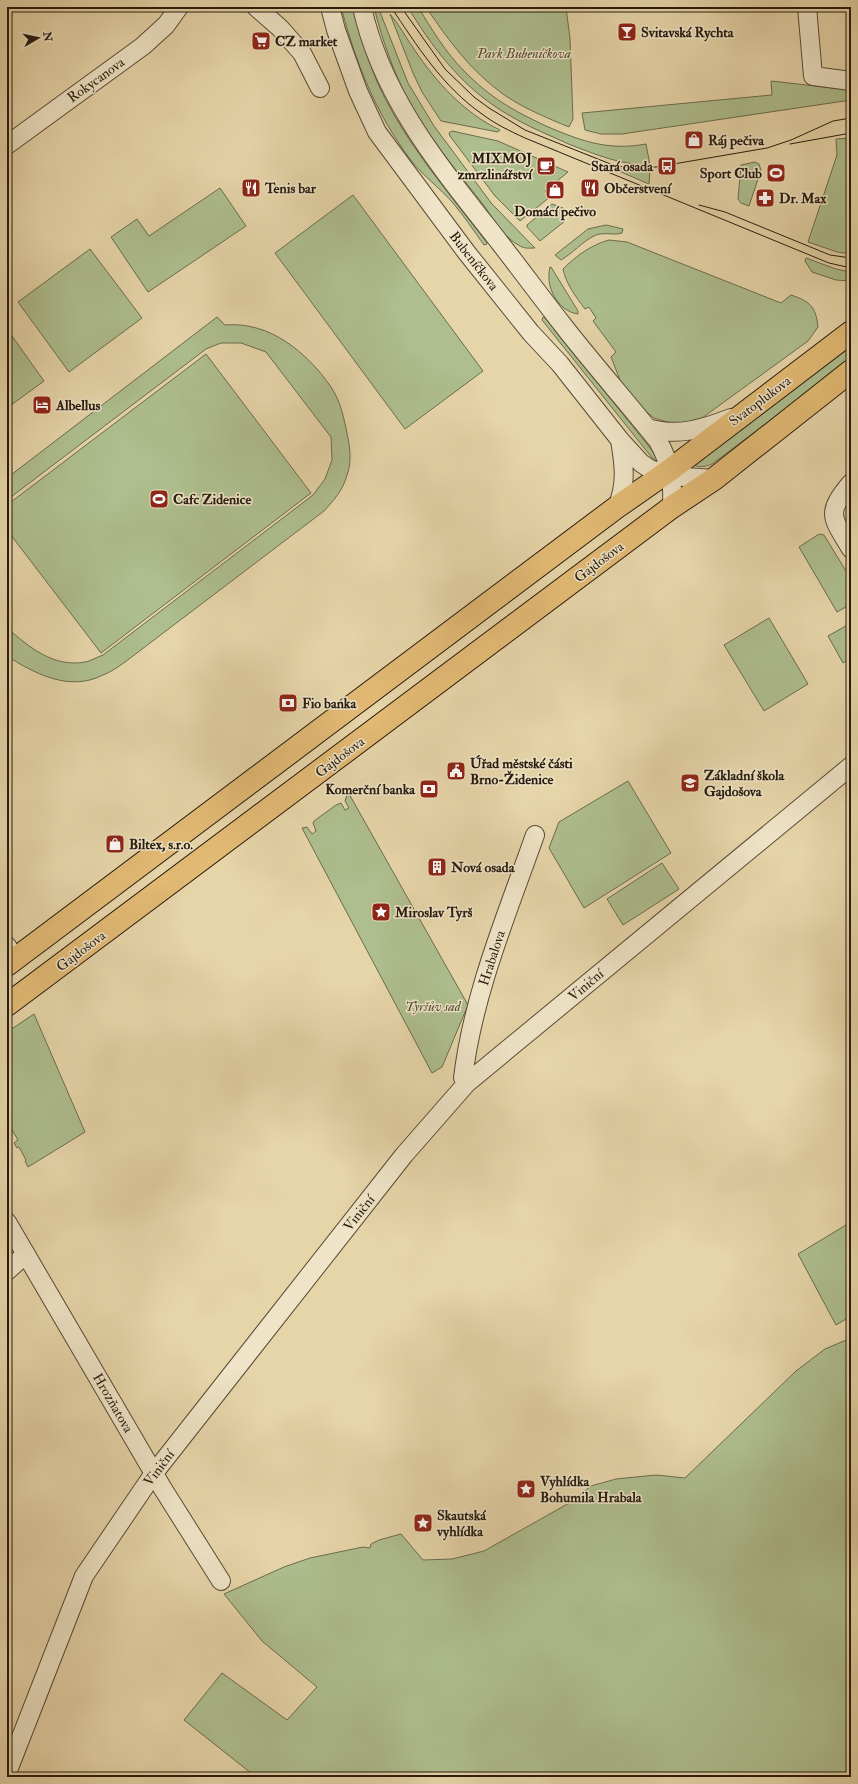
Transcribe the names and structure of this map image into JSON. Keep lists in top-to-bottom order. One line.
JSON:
{"streets":{"main road":["Svatoplukova","Gajdošova"],"street":["Rokycanova","Bubeníčkova","Hrabalova","Viniční","Hrozňatova"]},"crossings":[["Bubeníčkova","Svatoplukova"],["Hrabalova","Viniční"],["Viniční","Hrozňatova"]],"parks":["Park Bubeníčkova","Tyršův sad"],"places":{"bar":["Svitavská Rychta"],"supermarket":["CZ market"],"shop":["Ráj pečiva","Domácí pečivo","Biltex, s.r.o."],"cafe":["MIXMOJ zmrzlinářství"],"bus stop":["Stará osada"],"sports":["Sport Club","Cafc Zidenice"],"restaurant":["Tenis bar","Občerstvení"],"pharmacy":["Dr. Max"],"hotel":["Albellus"],"bank":["Fio banka","Komerční banka"],"public building":["Úřad městské části Brno-Židenice"],"school or university":["Základní škola Gajdošova"],"building":["Nová osada"],"place":["Miroslav Tyrš","Vyhlídka Bohumila Hrabala","Skautská vyhlídka"]},"north":"right"}
